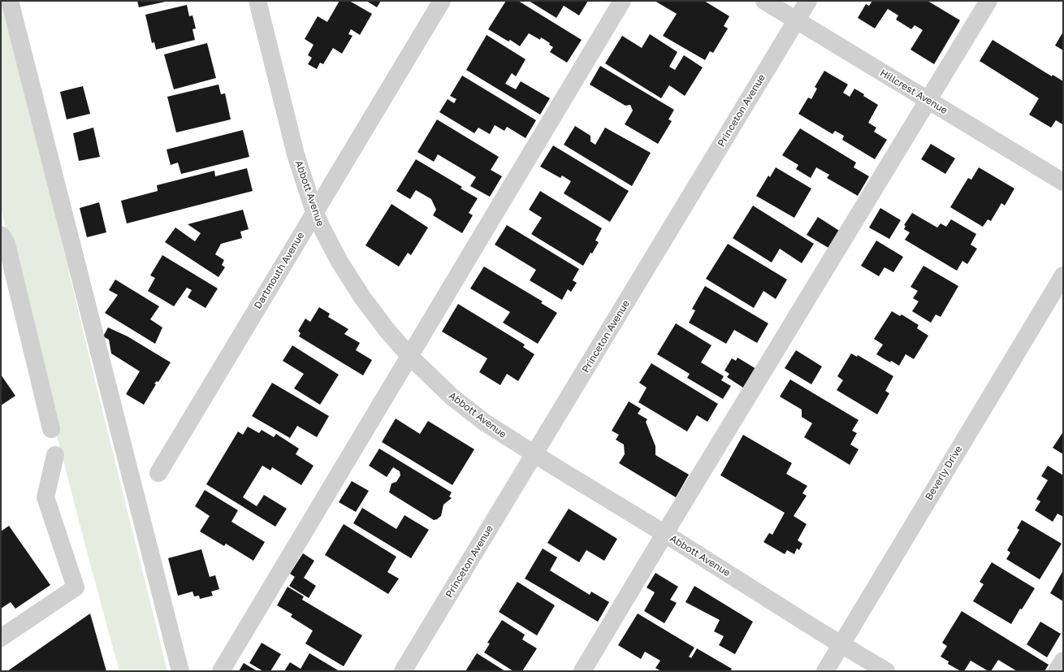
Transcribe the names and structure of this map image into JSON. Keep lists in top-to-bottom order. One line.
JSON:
{"streets":{"street":["Hillcrest Avenue","Princeton Avenue","Abbott Avenue","Dartmouth Avenue","Beverly Drive"]},"crossings":[["Hillcrest Avenue","Princeton Avenue"],["Princeton Avenue","Abbott Avenue"],["Abbott Avenue","Dartmouth Avenue"],["Abbott Avenue","Beverly Drive"]]}
